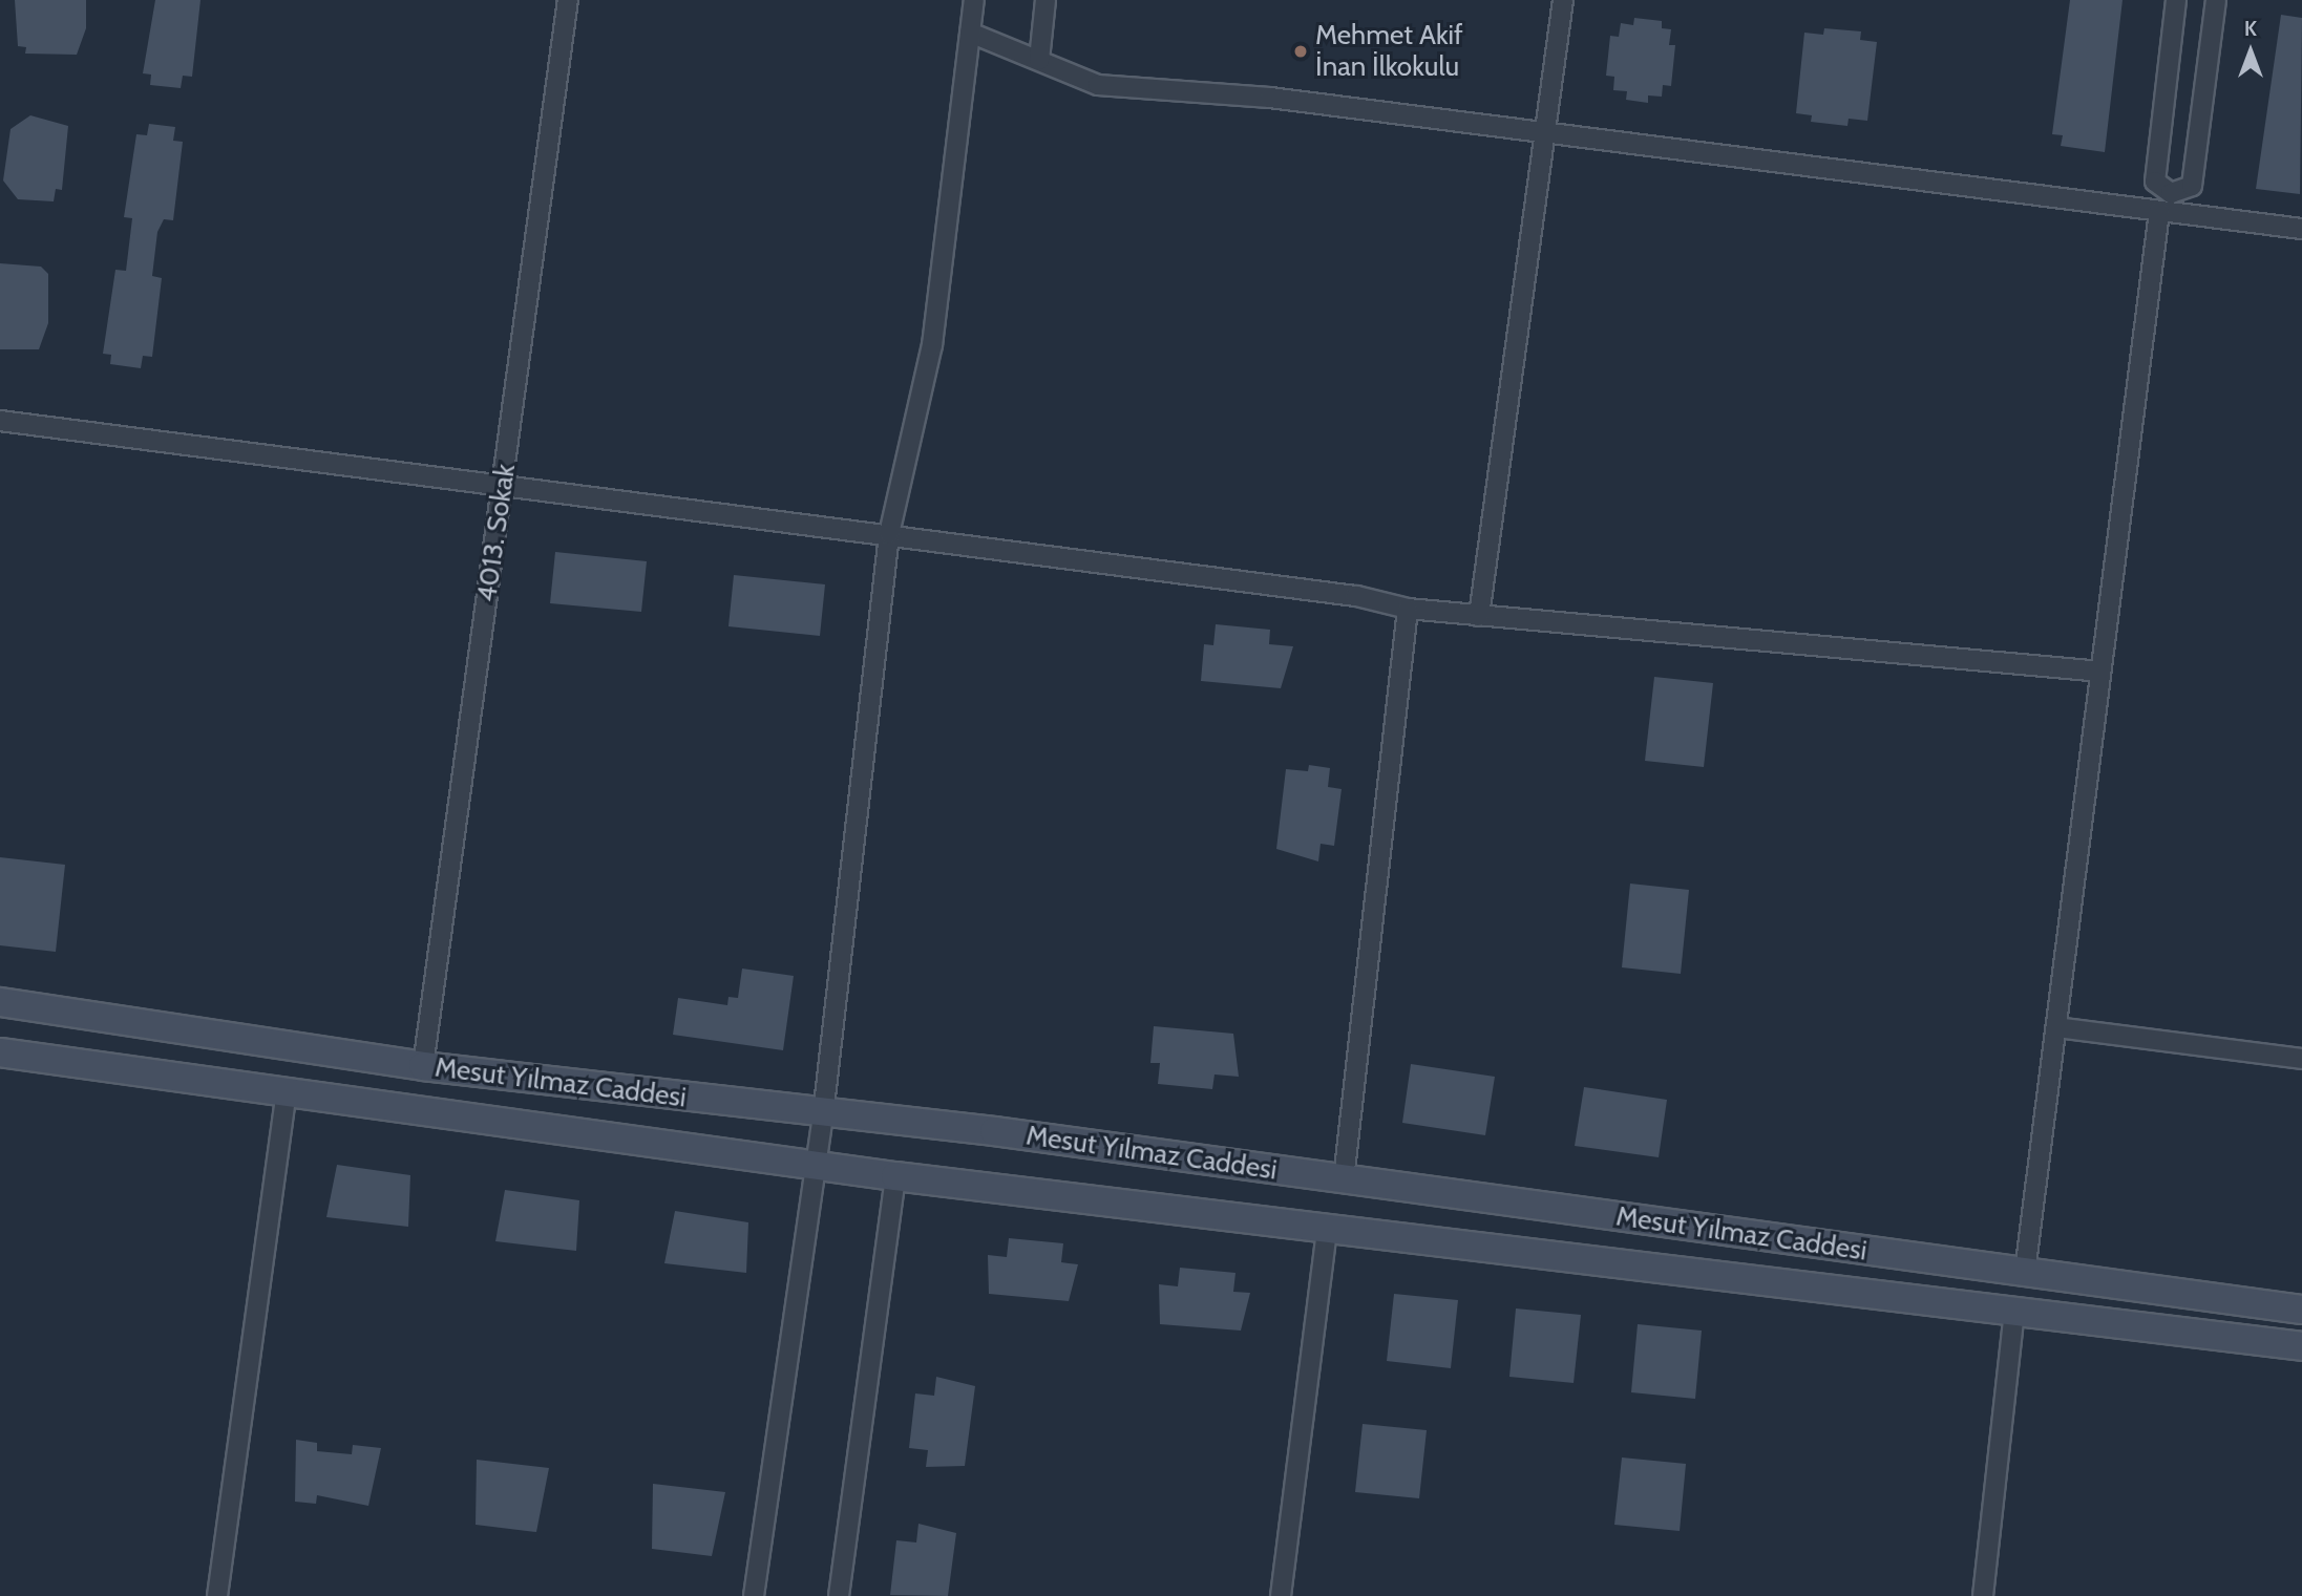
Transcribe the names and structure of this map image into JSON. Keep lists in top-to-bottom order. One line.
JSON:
{"streets":{"main road":["Mesut Yılmaz Caddesi"],"street":["4013. Sokak"]},"crossings":[["4013. Sokak","Mesut Yılmaz Caddesi"]],"places":["Mehmet Akif İnan İlkokulu"],"north":"top"}
